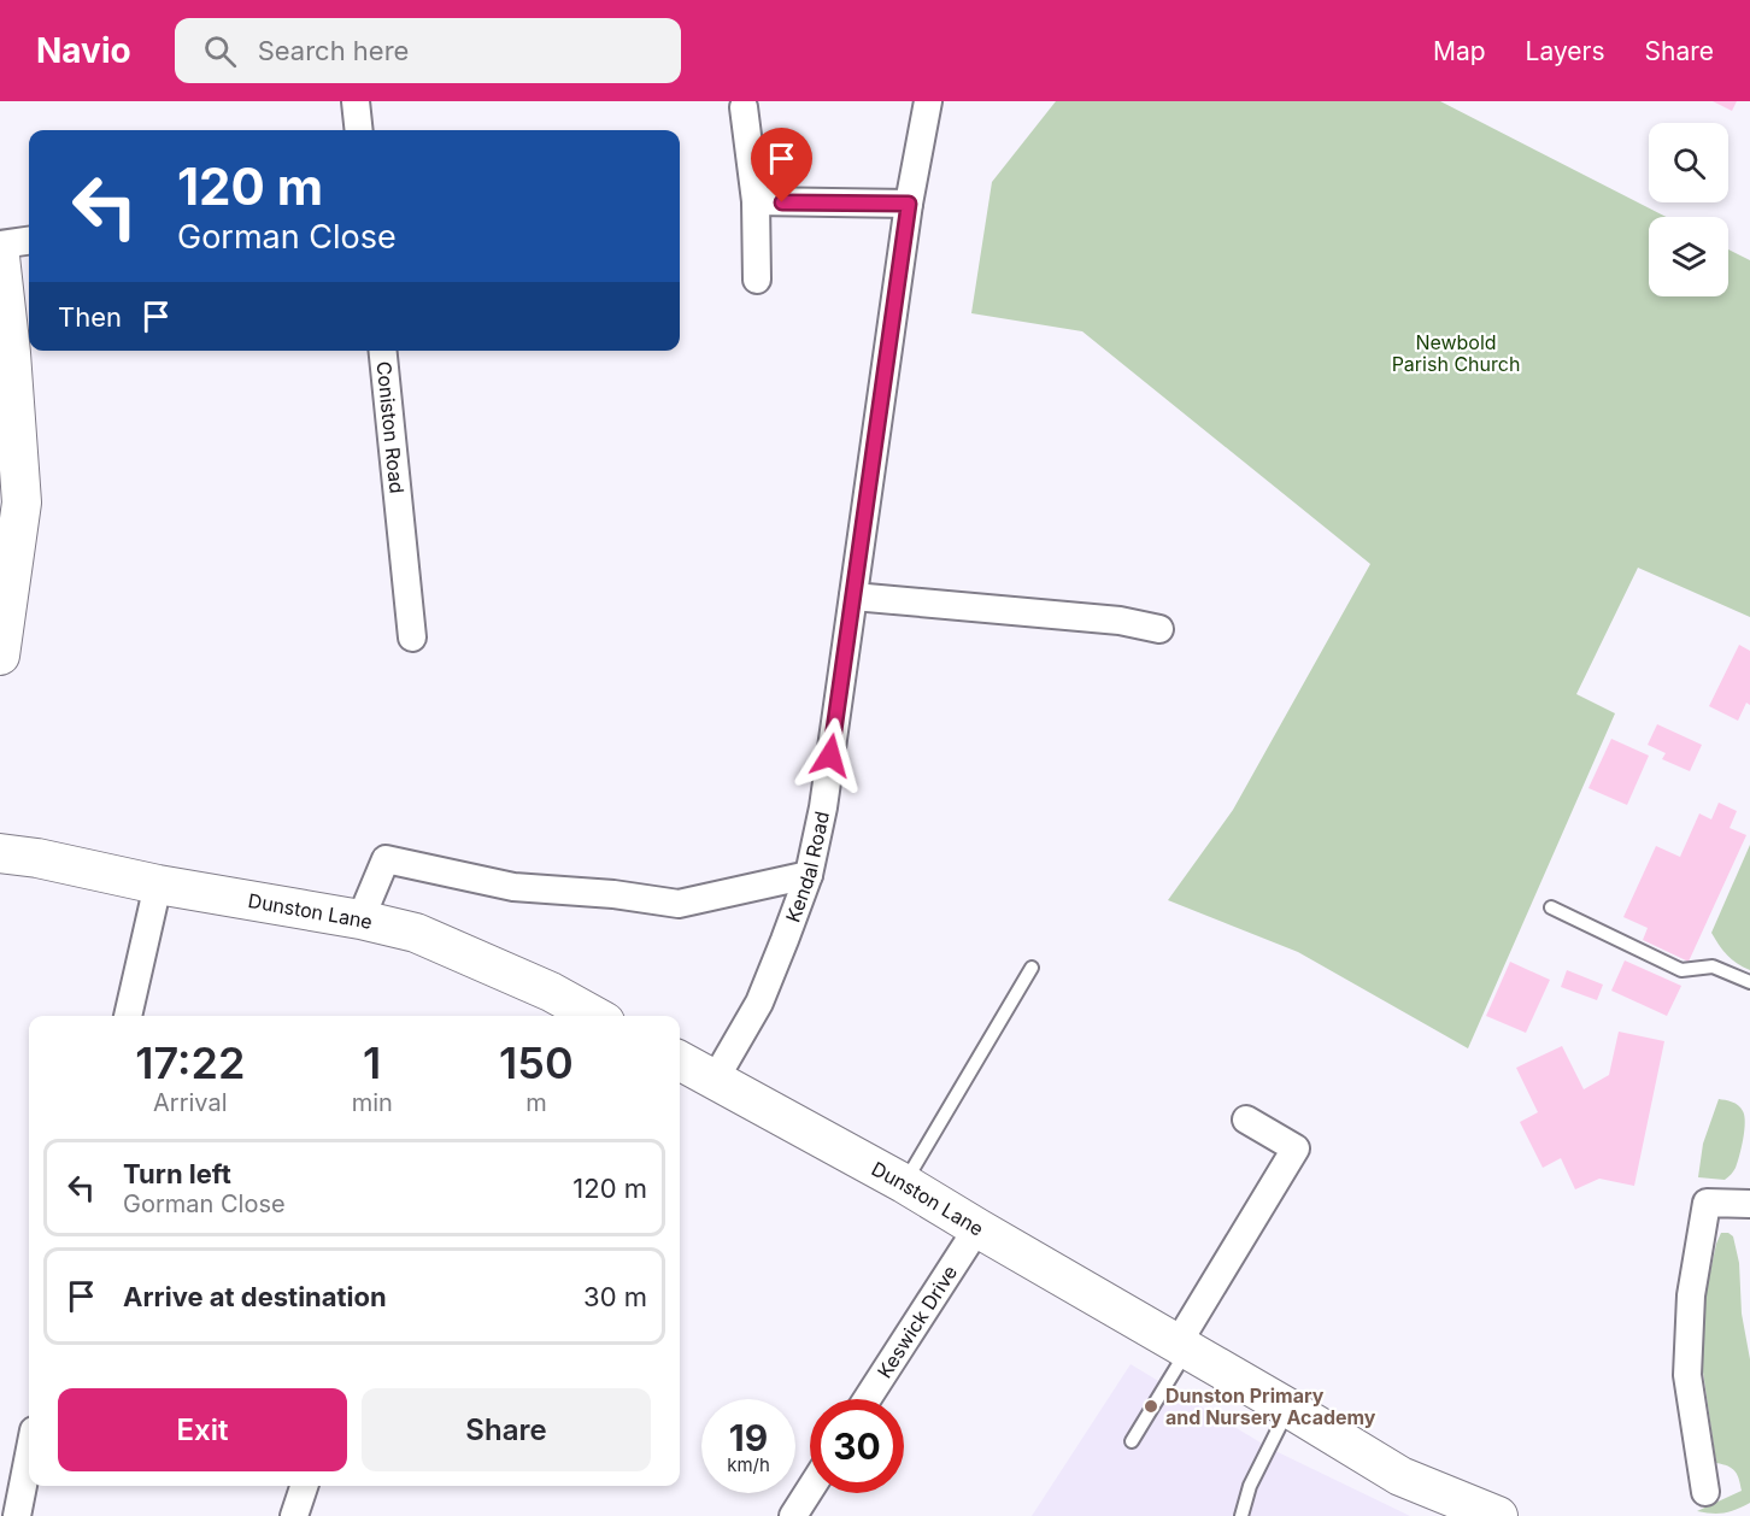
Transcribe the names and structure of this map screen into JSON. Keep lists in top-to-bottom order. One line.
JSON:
{"streets":{"street":["Coniston Road","Kendal Road","Dunston Lane","Keswick Drive"]},"crossings":[["Kendal Road","Dunston Lane"],["Dunston Lane","Keswick Drive"]],"parks":["Newbold Parish Church"],"places":["Dunston Primary and Nursery Academy"],"page":{"header":"Navio","search":"Search here","nav":["Map","Layers","Share"],"turn":["120 m","Gorman Close"],"then":"Then","eta":["17:22","Arrival","1","min","150","m"],"list":[{"name":"Turn left","note":"Gorman Close","value":"120 m"},{"name":"Arrive at destination","value":"30 m"}],"buttons":["Exit","Share"],"speed":"19 km/h","limit":"30"}}
